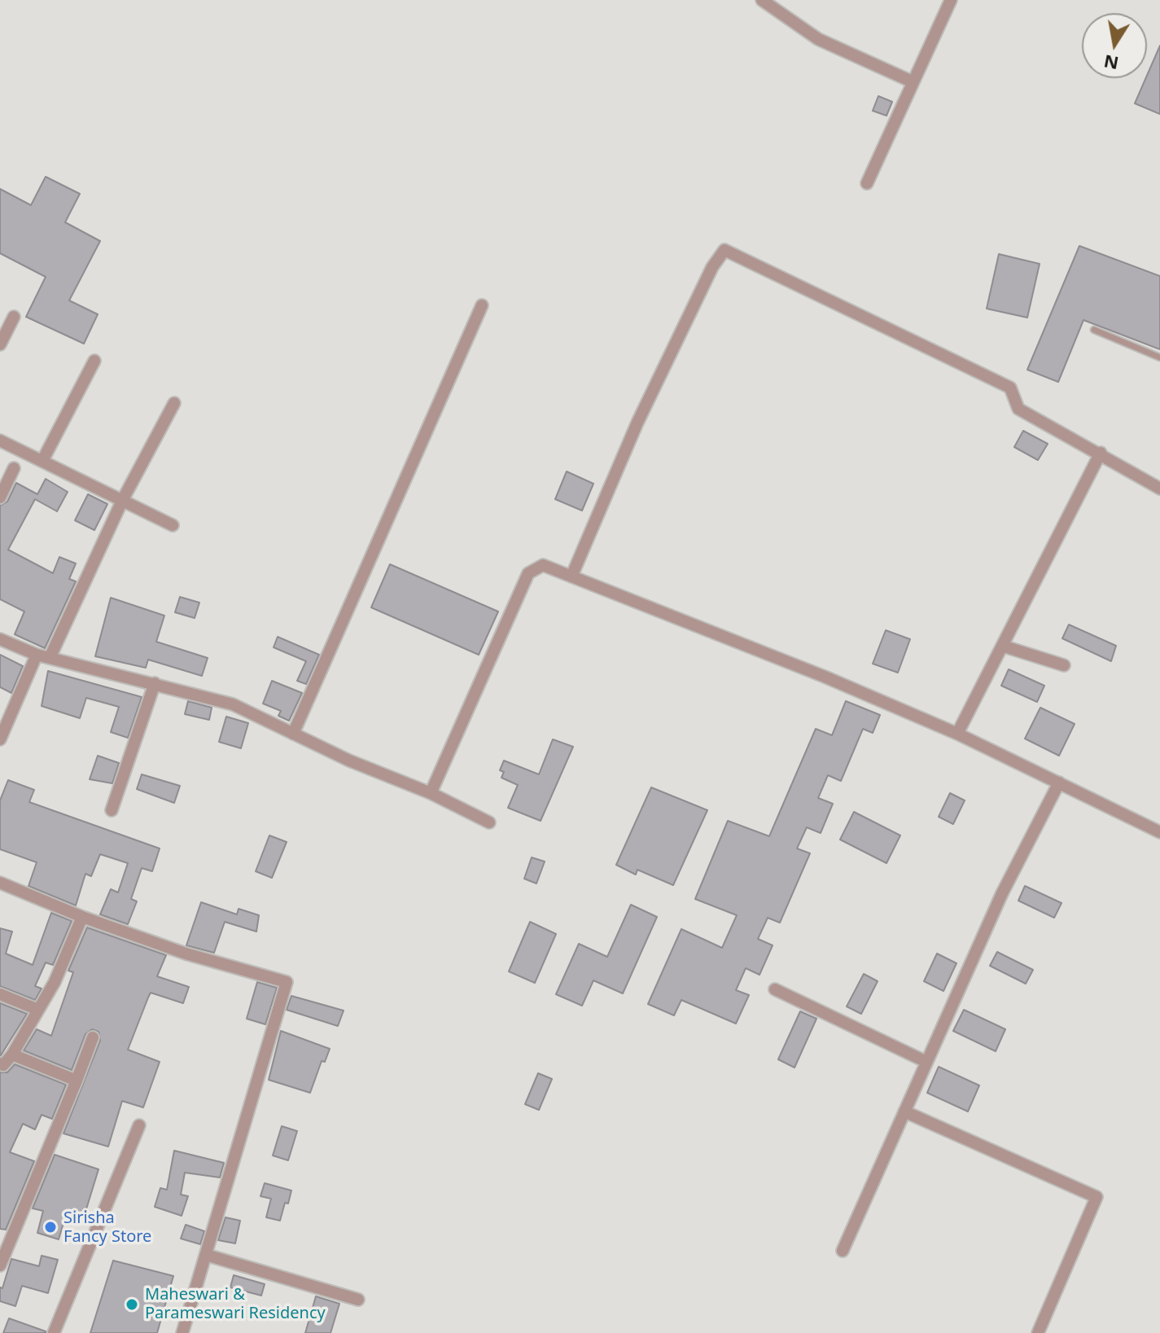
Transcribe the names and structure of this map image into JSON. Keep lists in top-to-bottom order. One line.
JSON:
{"places":["Sirisha Fancy Store","Maheswari & Parameswari Residency"],"north":"bottom"}
